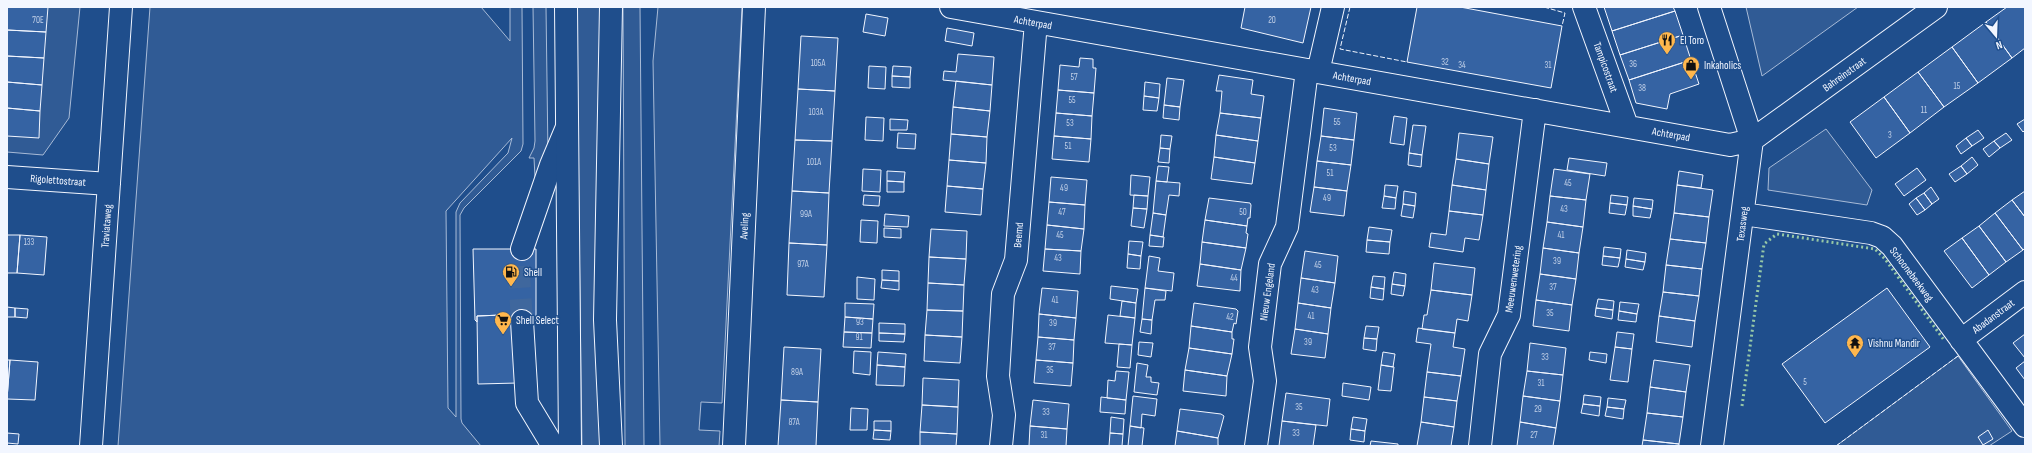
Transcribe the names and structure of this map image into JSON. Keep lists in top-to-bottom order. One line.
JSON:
{"streets":{"street":["Achterpad","Tampicostraat","Bahreinstraat","Rigolettostraat","Texasweg","Traviataweg","Aveling","Beemd","Schoonebeekweg","Meeuwenwetering","Nieuw Engeland","Abadanstraat"]},"crossings":[["Achterpad","Tampicostraat"],["Achterpad","Bahreinstraat"],["Achterpad","Texasweg"],["Achterpad","Beemd"],["Achterpad","Meeuwenwetering"],["Achterpad","Nieuw Engeland"],["Bahreinstraat","Texasweg"],["Rigolettostraat","Traviataweg"],["Texasweg","Schoonebeekweg"],["Schoonebeekweg","Abadanstraat"]],"places":{"restaurant":["El Toro"],"shop":["Inkaholics"],"fuel station":["Shell"],"supermarket":["Shell Select"],"temple":["Vishnu Mandir"]},"house_numbers":["70E","20","32","105A","36","34","31","57","15","38","55","11","103A","55","53","3","51","53","101A","51","45","49","49","43","47","50","99A","45","41","133","43","39","97A","45","44","37","43","41","35","41","42","93","39","91","39","37","33","35","89A","5","31","35","29","33","87A","33","31","27"],"north":"bottom"}
